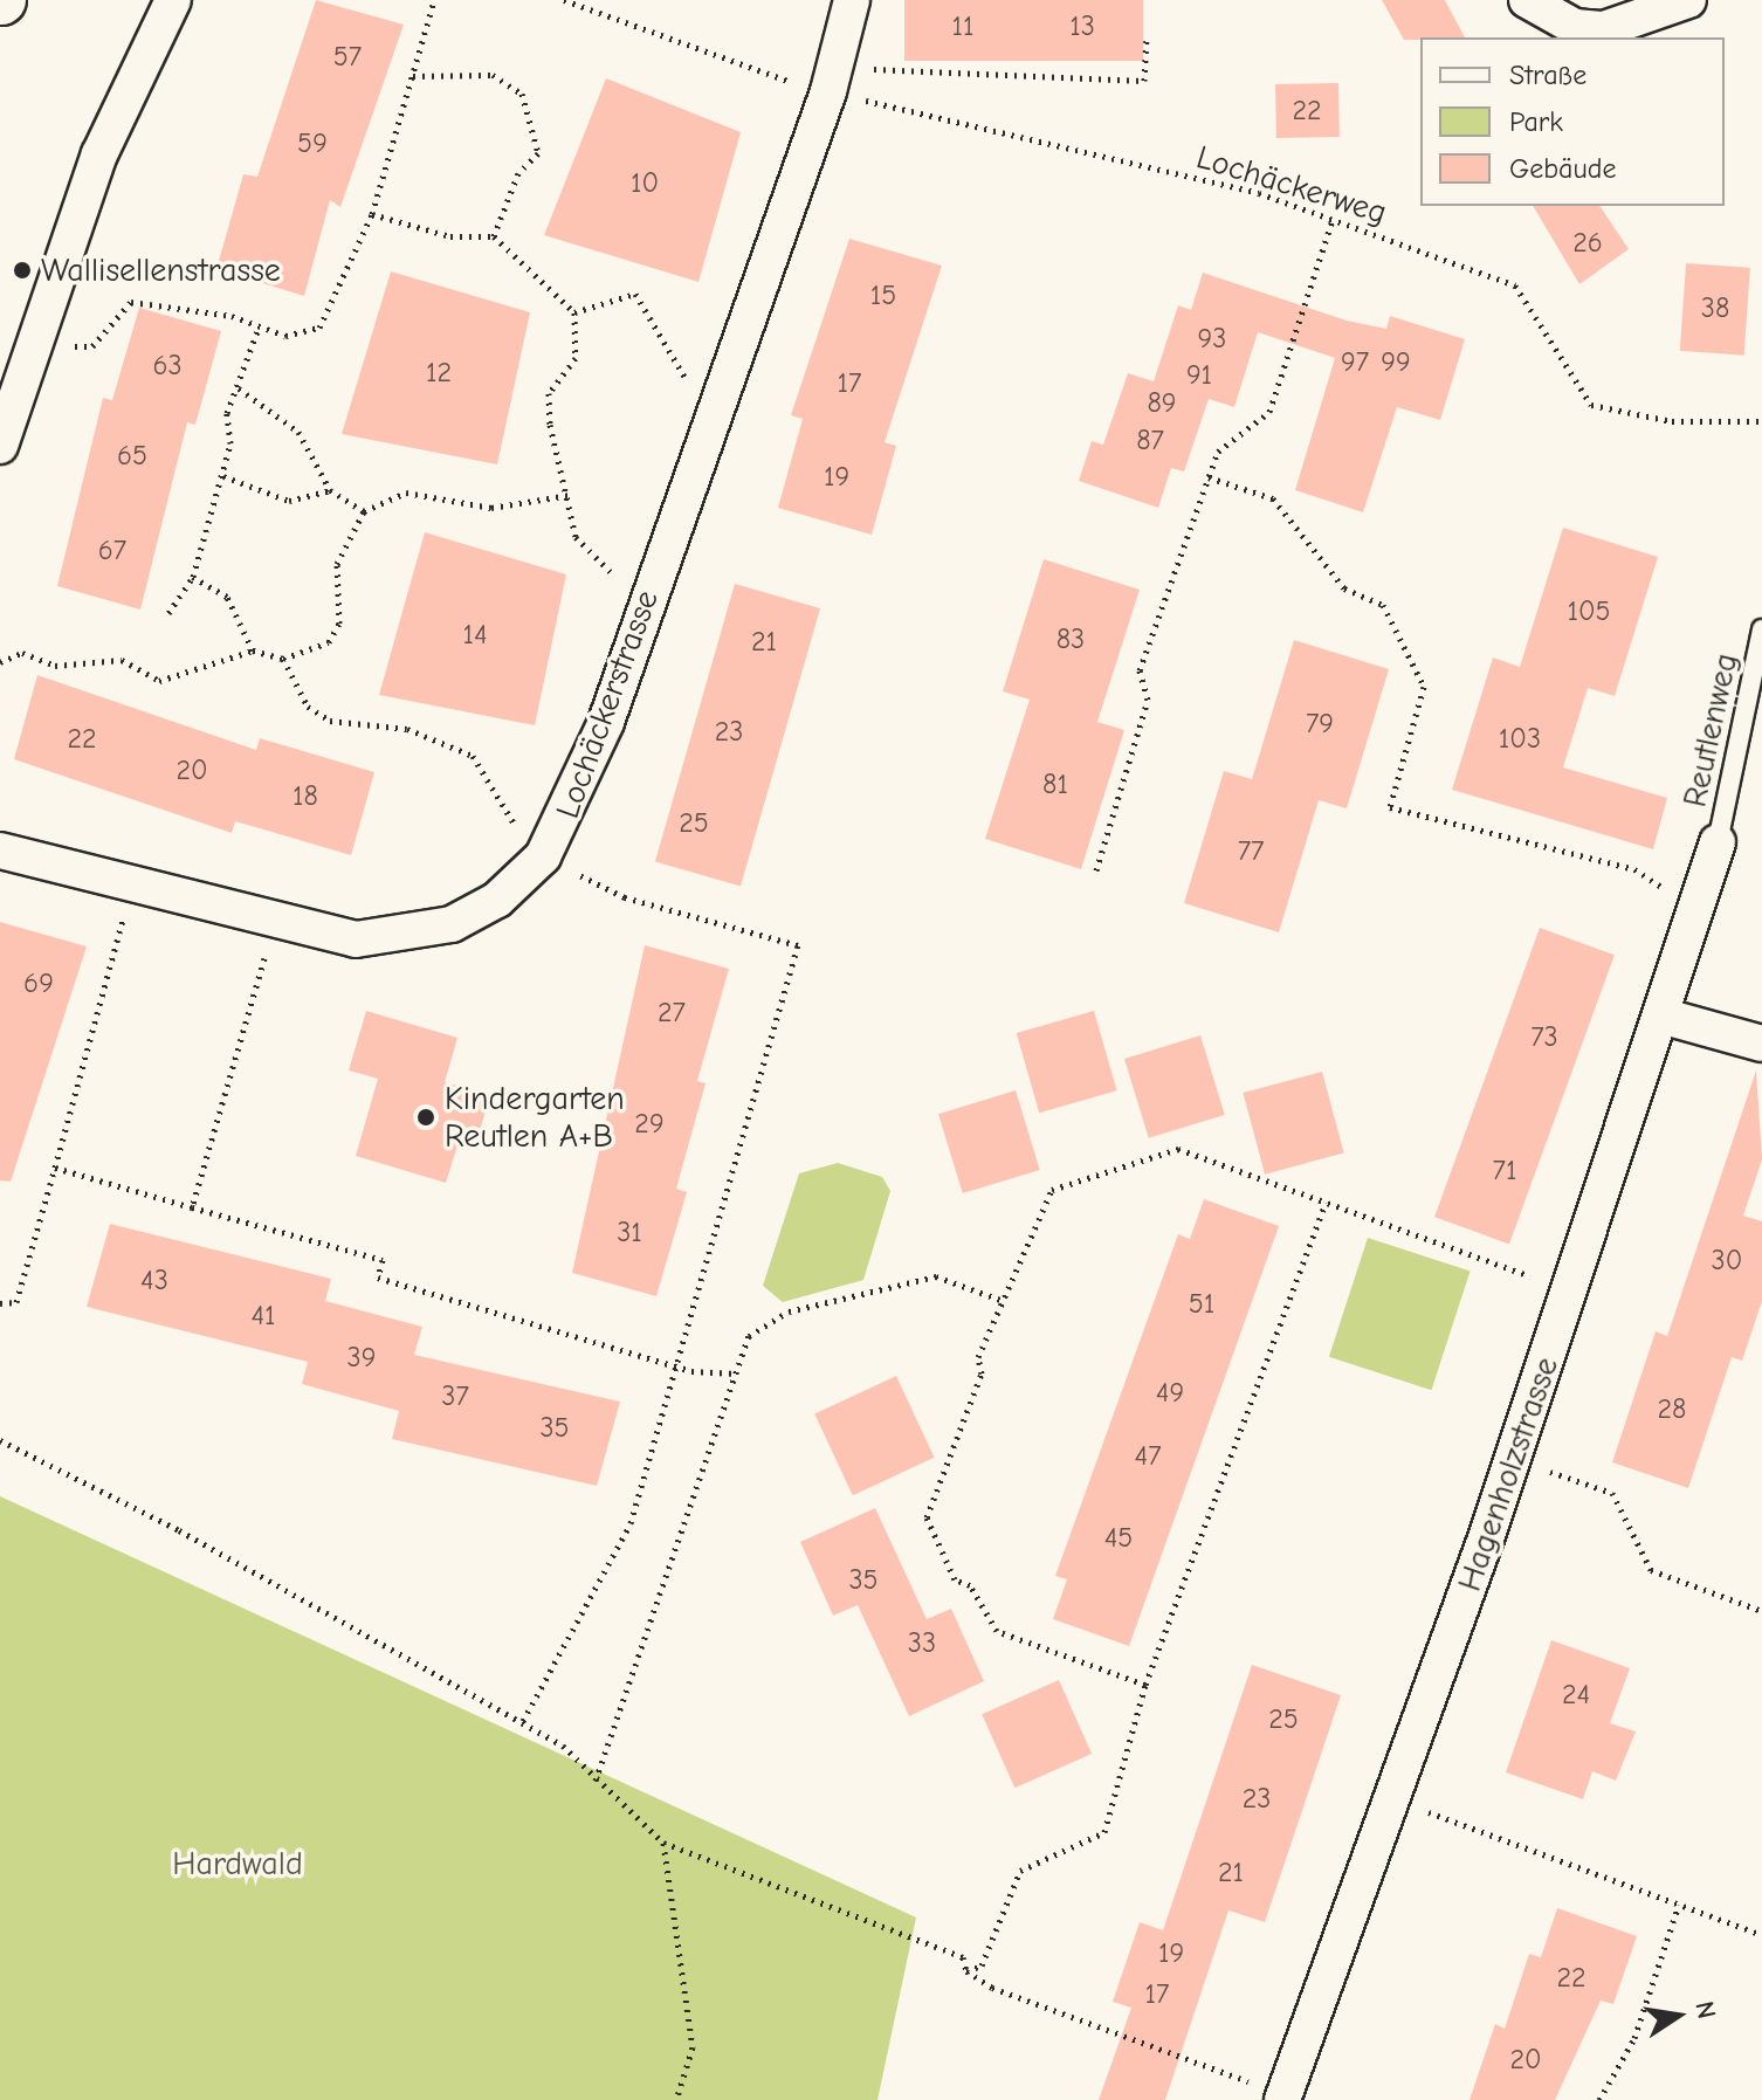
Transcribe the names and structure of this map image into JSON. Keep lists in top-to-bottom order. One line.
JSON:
{"streets":{"street":["Lochäckerstrasse","Hagenholzstrasse"],"lane":["Reutlenweg"],"path":["Lochäckerweg"]},"crossings":[["Reutlenweg","Hagenholzstrasse"]],"parks":["Hardwald"],"places":["Wallisellenstrasse","Kindergarten Reutlen A+B"],"house_numbers":["11","13","57","22","59","10","26","15","38","93","97","99","63","12","91","17","89","87","65","19","67","105","14","83","21","79","23","22","103","20","81","18","25","77","69","27","73","29","71","31","30","43","51","41","39","49","37","28","35","47","45","35","33","24","25","23","21","19","22","17","20"],"legend":["Straße","Park","Gebäude"],"north":"right"}
